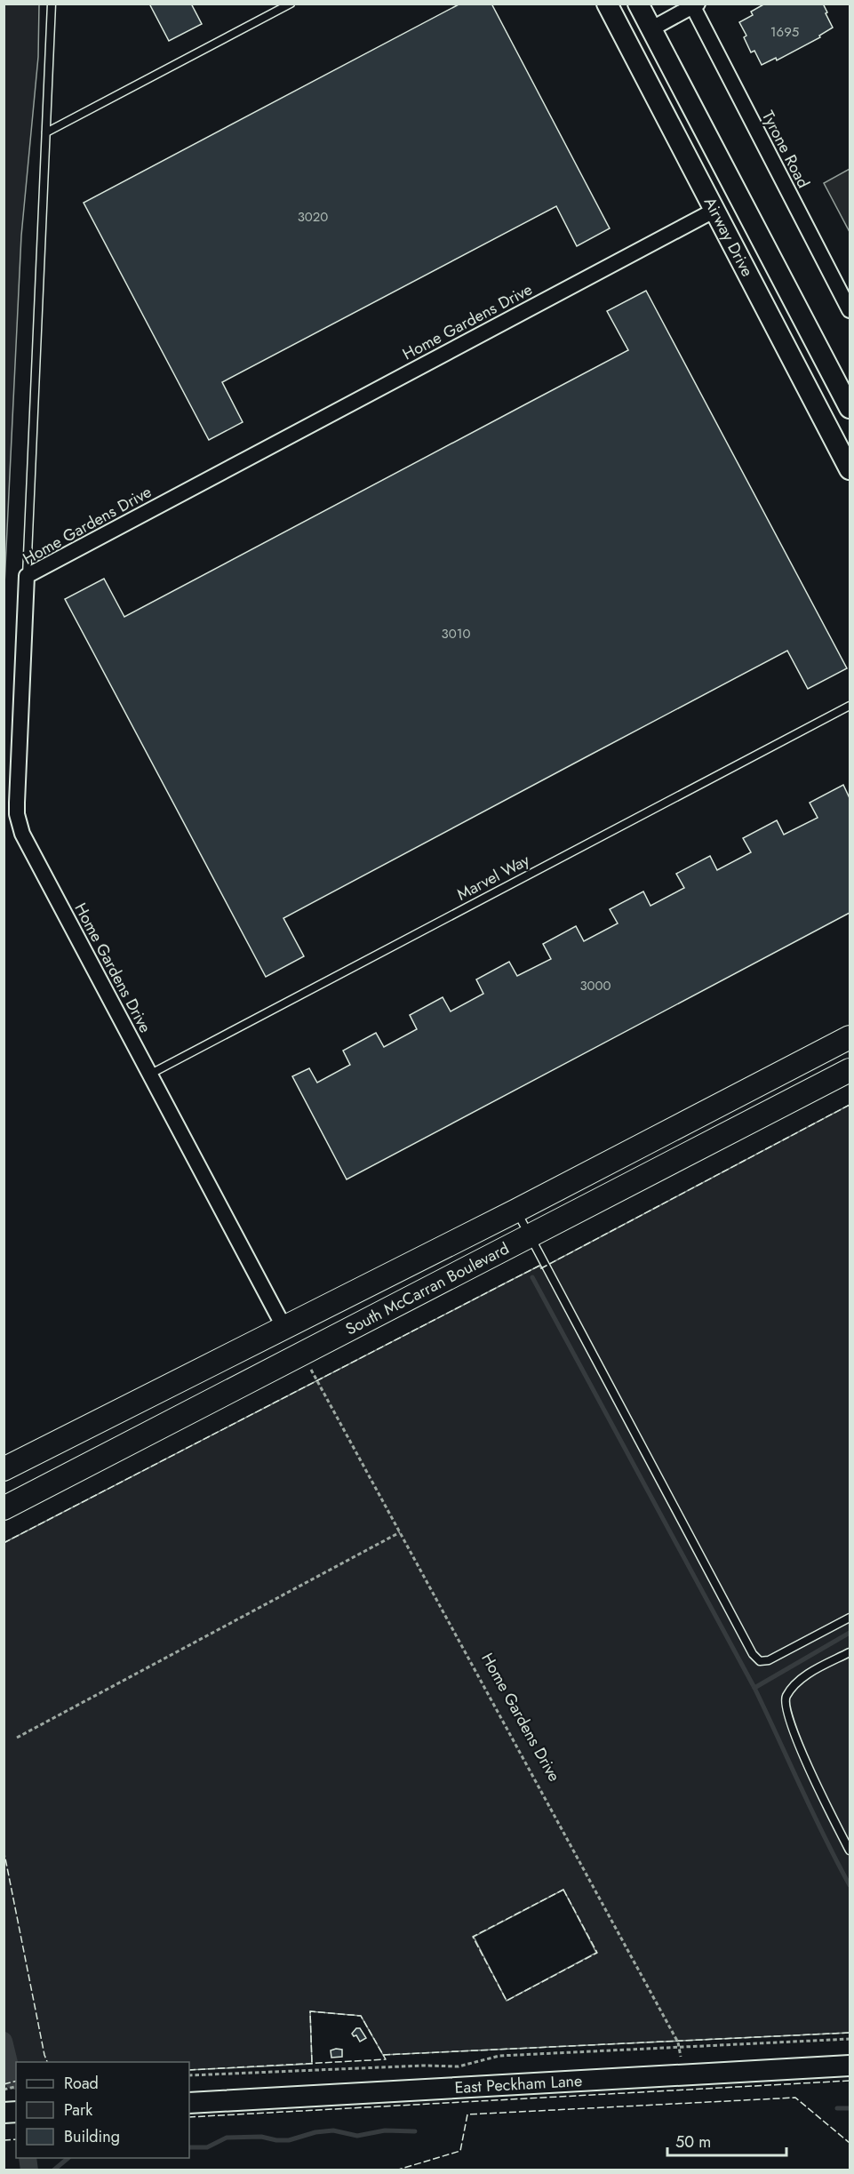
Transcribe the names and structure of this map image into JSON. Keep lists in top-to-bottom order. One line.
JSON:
{"streets":{"main road":["Airway Drive","South McCarran Boulevard","East Peckham Lane"],"street":["Tyrone Road","Home Gardens Drive"],"lane":["Marvel Way"]},"crossings":[["Airway Drive","Home Gardens Drive"],["Home Gardens Drive","Marvel Way"],["Home Gardens Drive","South McCarran Boulevard"],["Home Gardens Drive","East Peckham Lane"]],"house_numbers":["1695","3020","3010","3000"],"legend":["Road","Park","Building"],"scale_bar":"50 m"}
